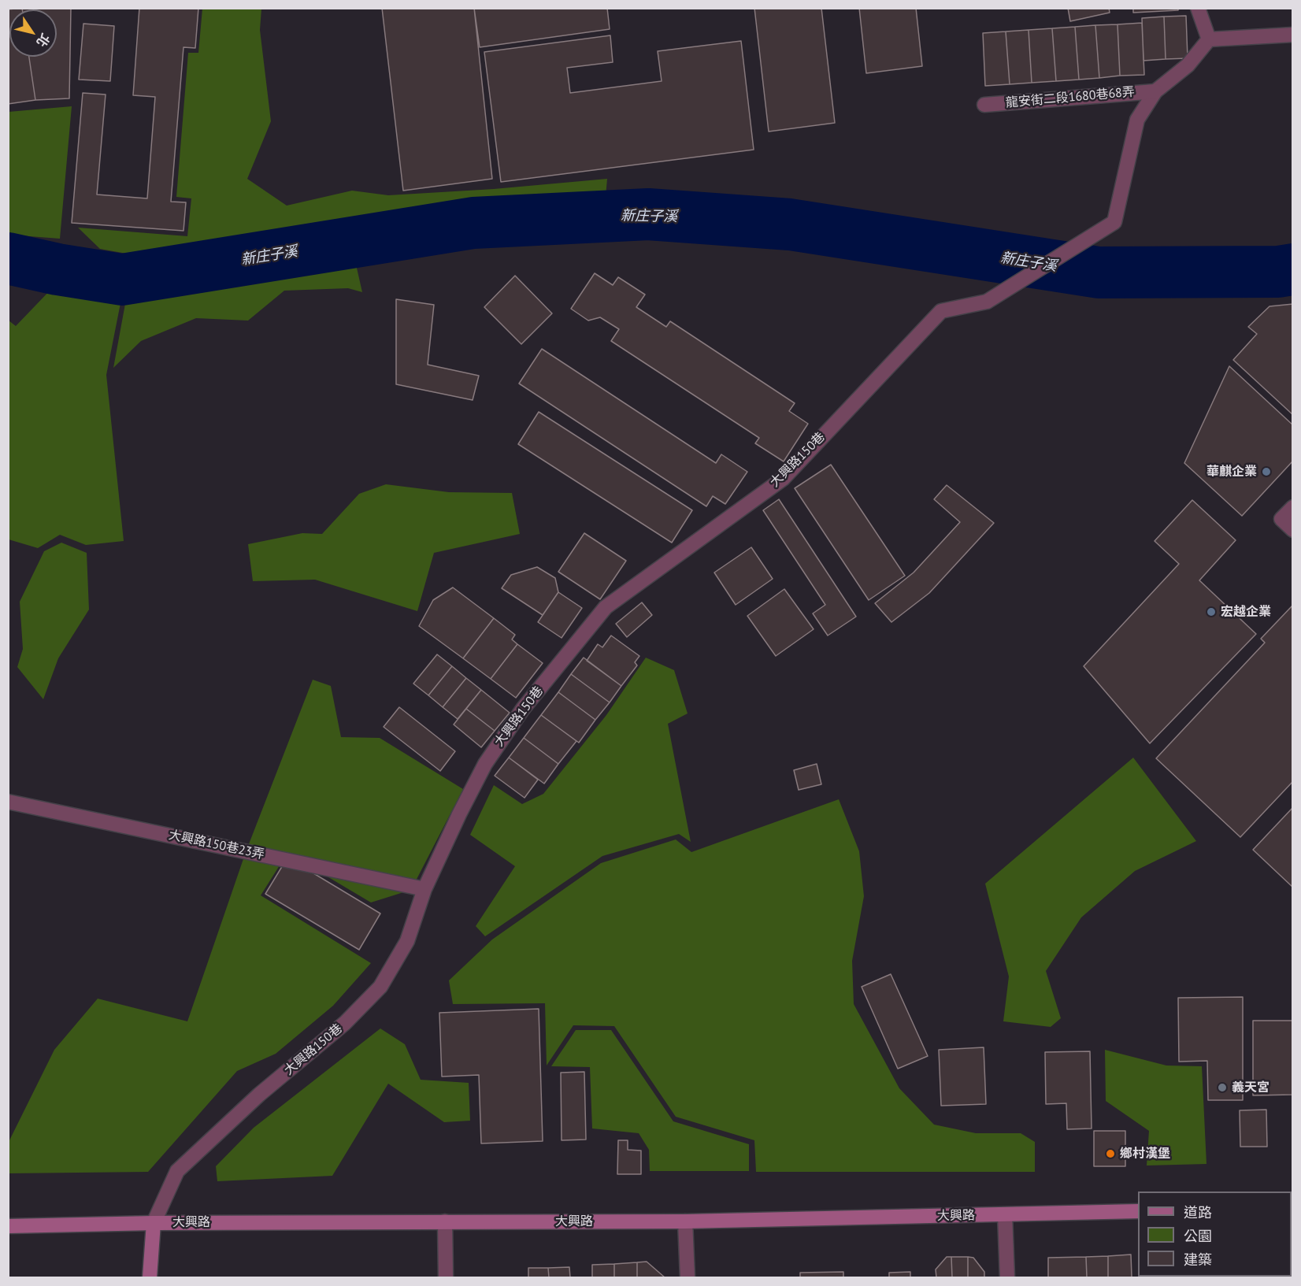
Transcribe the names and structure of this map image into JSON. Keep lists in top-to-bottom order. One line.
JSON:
{"streets":{"street":["龍安街二段1680巷68弄","大興路150巷","大興路150巷23弄","大興路"]},"crossings":[["龍安街二段1680巷68弄","大興路150巷"],["大興路150巷","大興路150巷23弄"],["大興路150巷","大興路"]],"water":["新庄子溪"],"places":["華麒企業","宏越企業","義天宮","鄉村漢堡"],"legend":["道路","公園","建築"],"north":"bottom right"}
